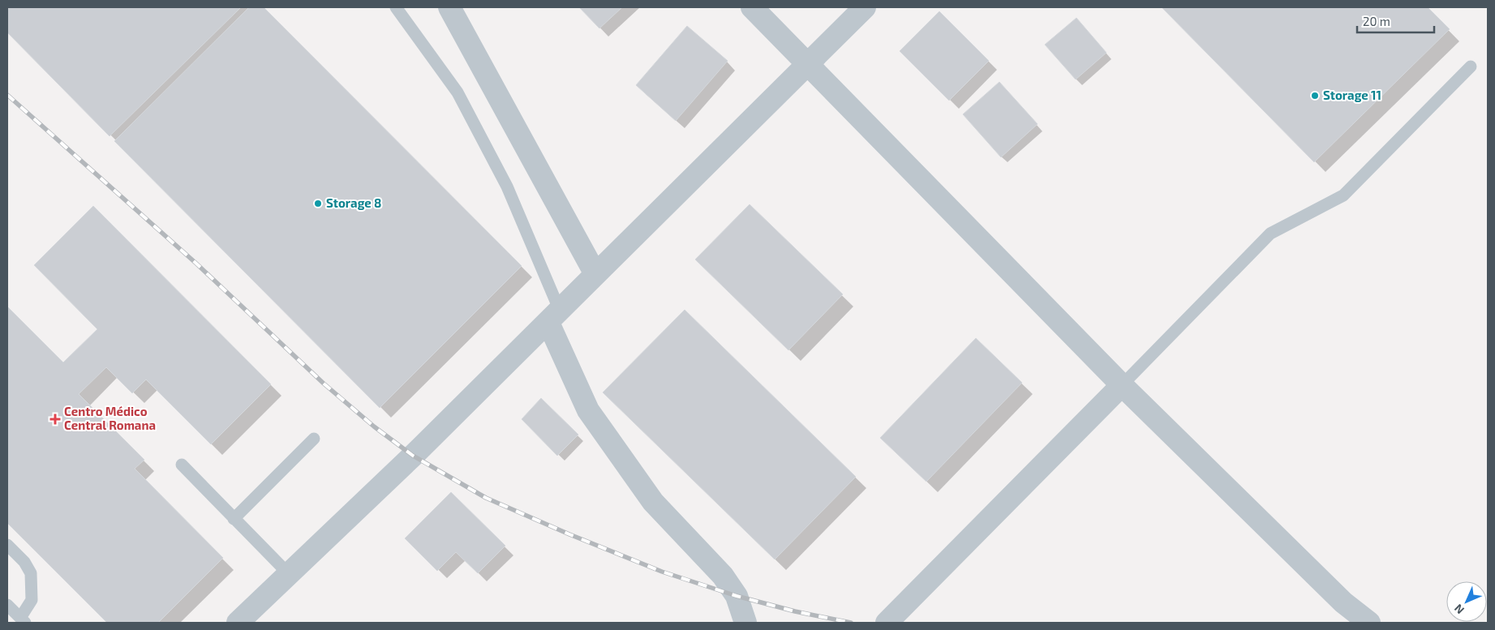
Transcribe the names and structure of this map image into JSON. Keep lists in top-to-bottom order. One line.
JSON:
{"places":{"other":["Storage 11","Storage 8"],"health":["Centro Médico Central Romana"]},"scale_bar":"20 m","north":"bottom left"}
